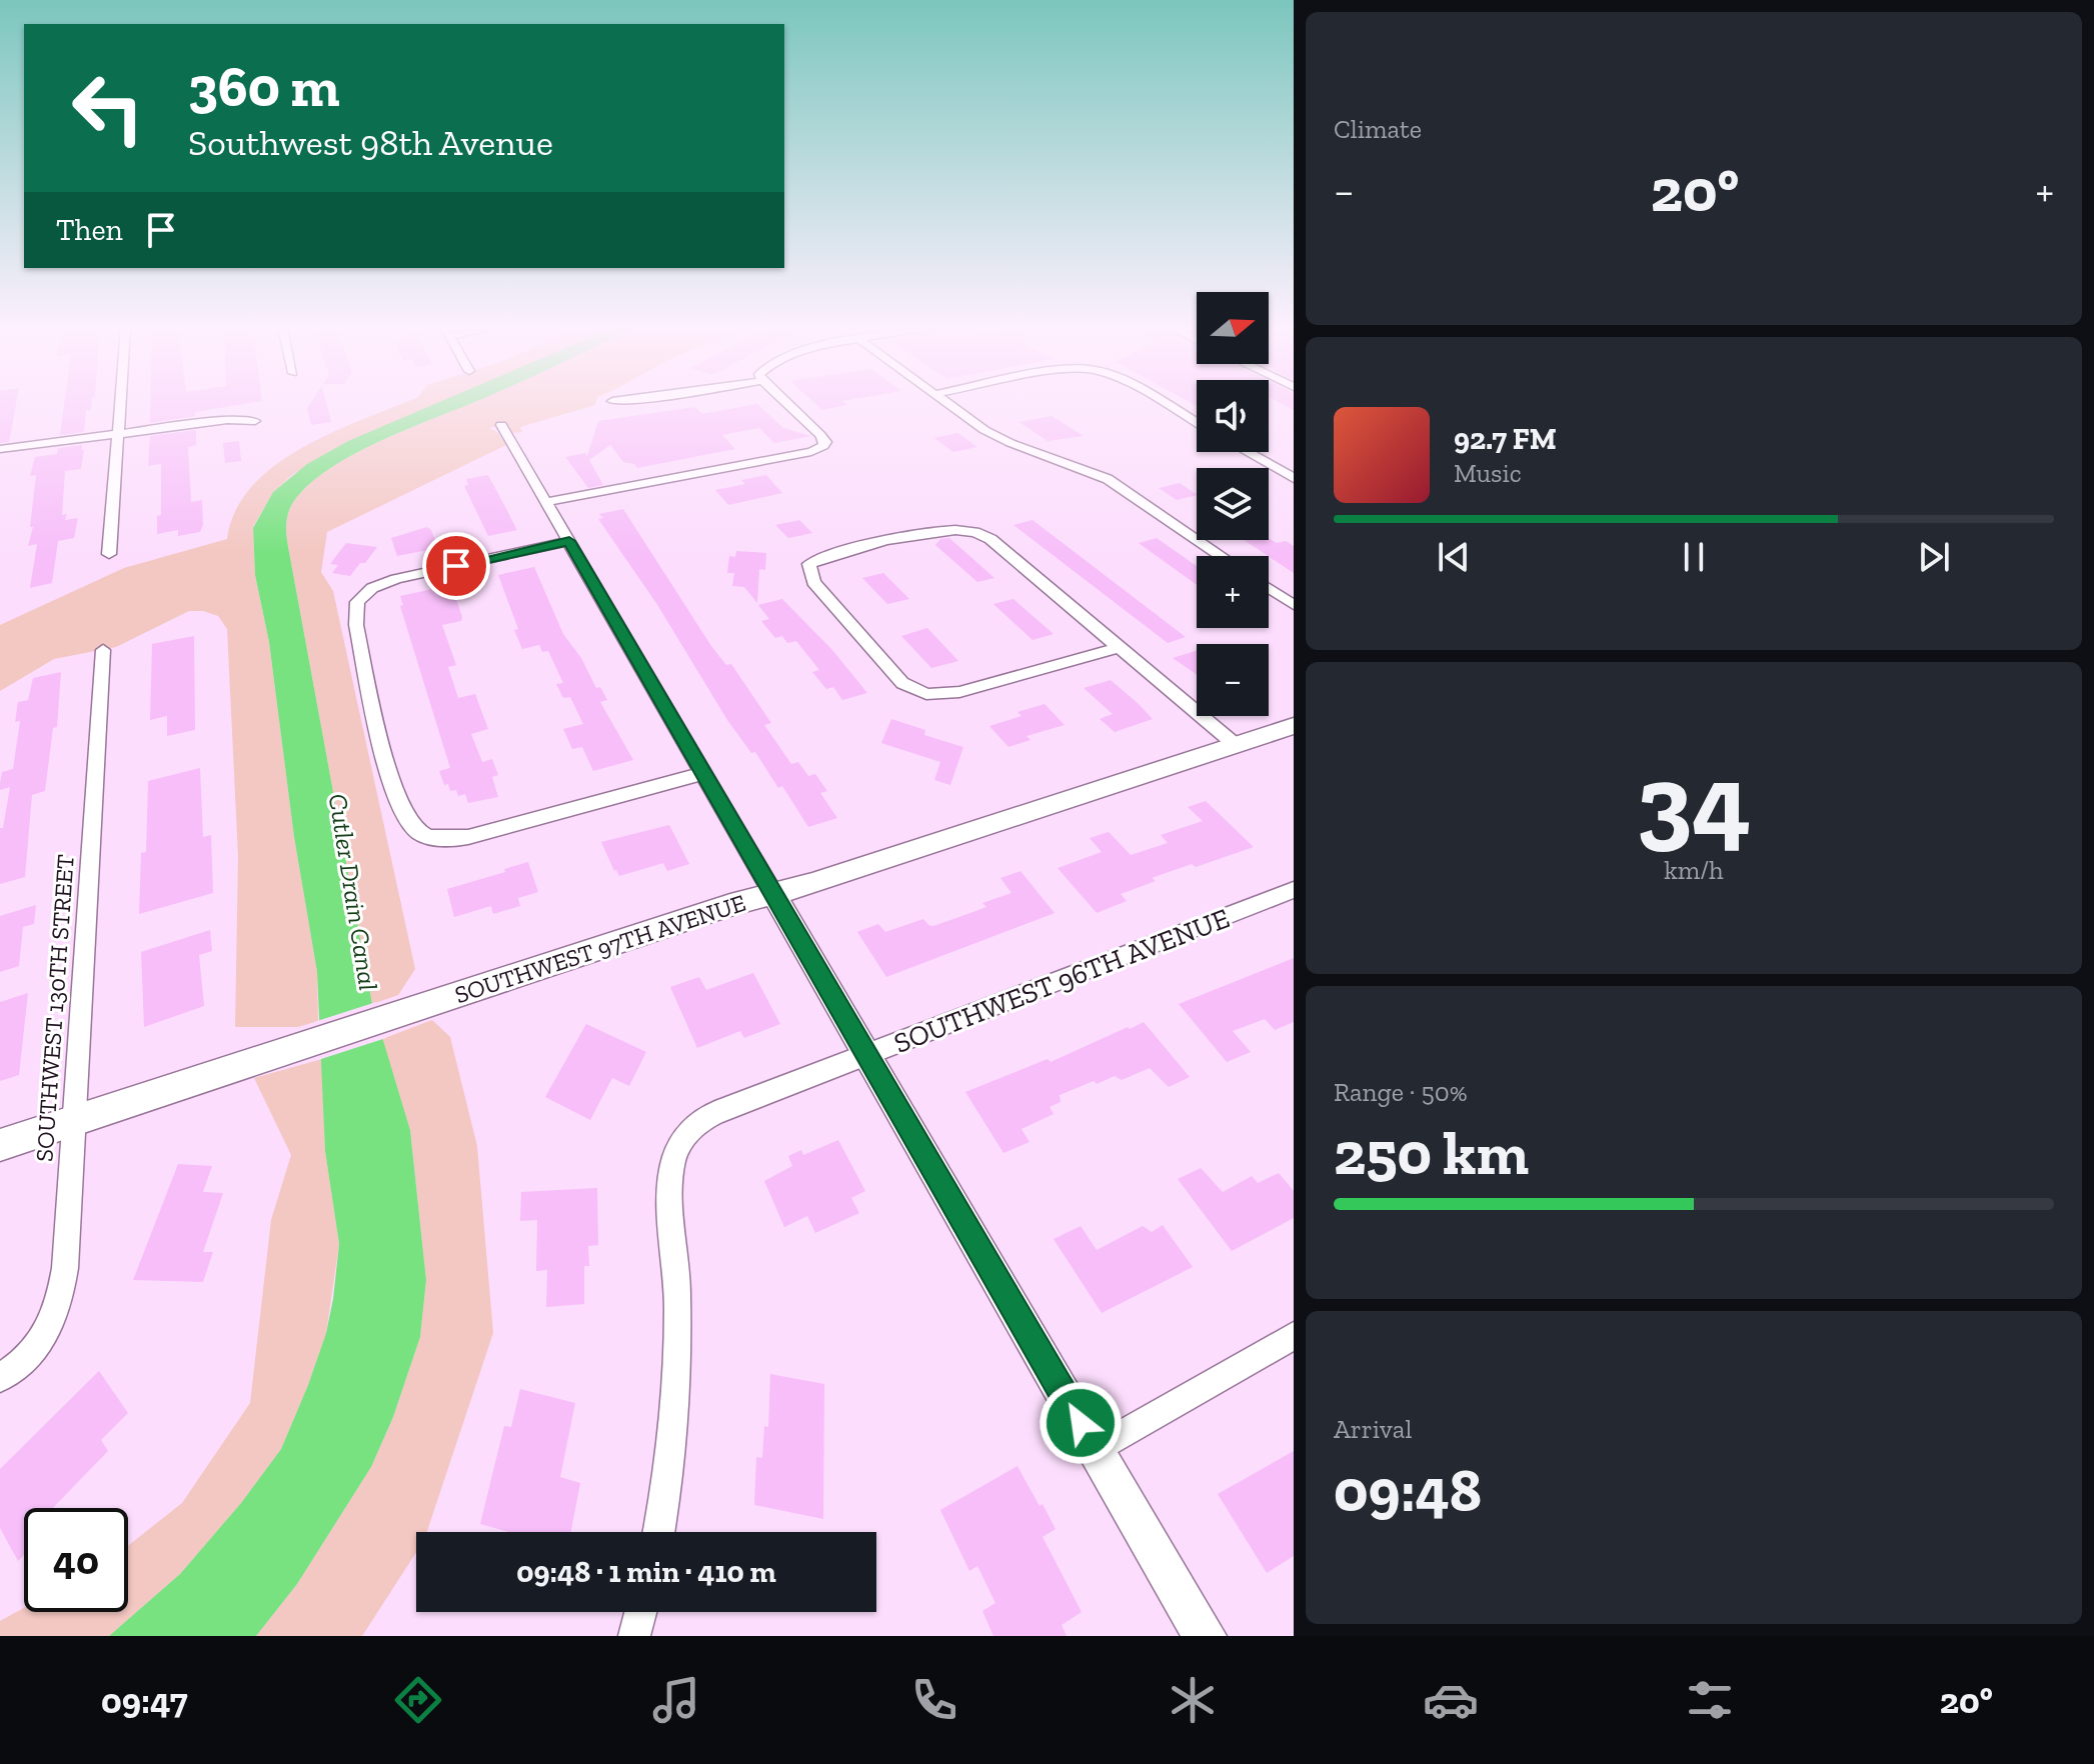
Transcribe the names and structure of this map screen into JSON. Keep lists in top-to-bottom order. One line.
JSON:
{"streets":{"street":["SOUTHWEST 97TH AVENUE","SOUTHWEST 96TH AVENUE","SOUTHWEST 130TH STREET"]},"crossings":[["SOUTHWEST 97TH AVENUE","SOUTHWEST 130TH STREET"]],"water":["Cutler Drain Canal"],"north":"right","page":{"tile":["Climate",["34","km/h"],["Range · 50%","250 km"],["Arrival","09:48"]],"turn":["360 m","Southwest 98th Avenue"],"heat":["−","20°","+"],"then":"Then","map_buttons":["+","−"],"song":["92.7 FM","Music"],"limit":"40","trip":"09:48 · 1 min · 410 m","tabs":["09:47","20°"]}}
